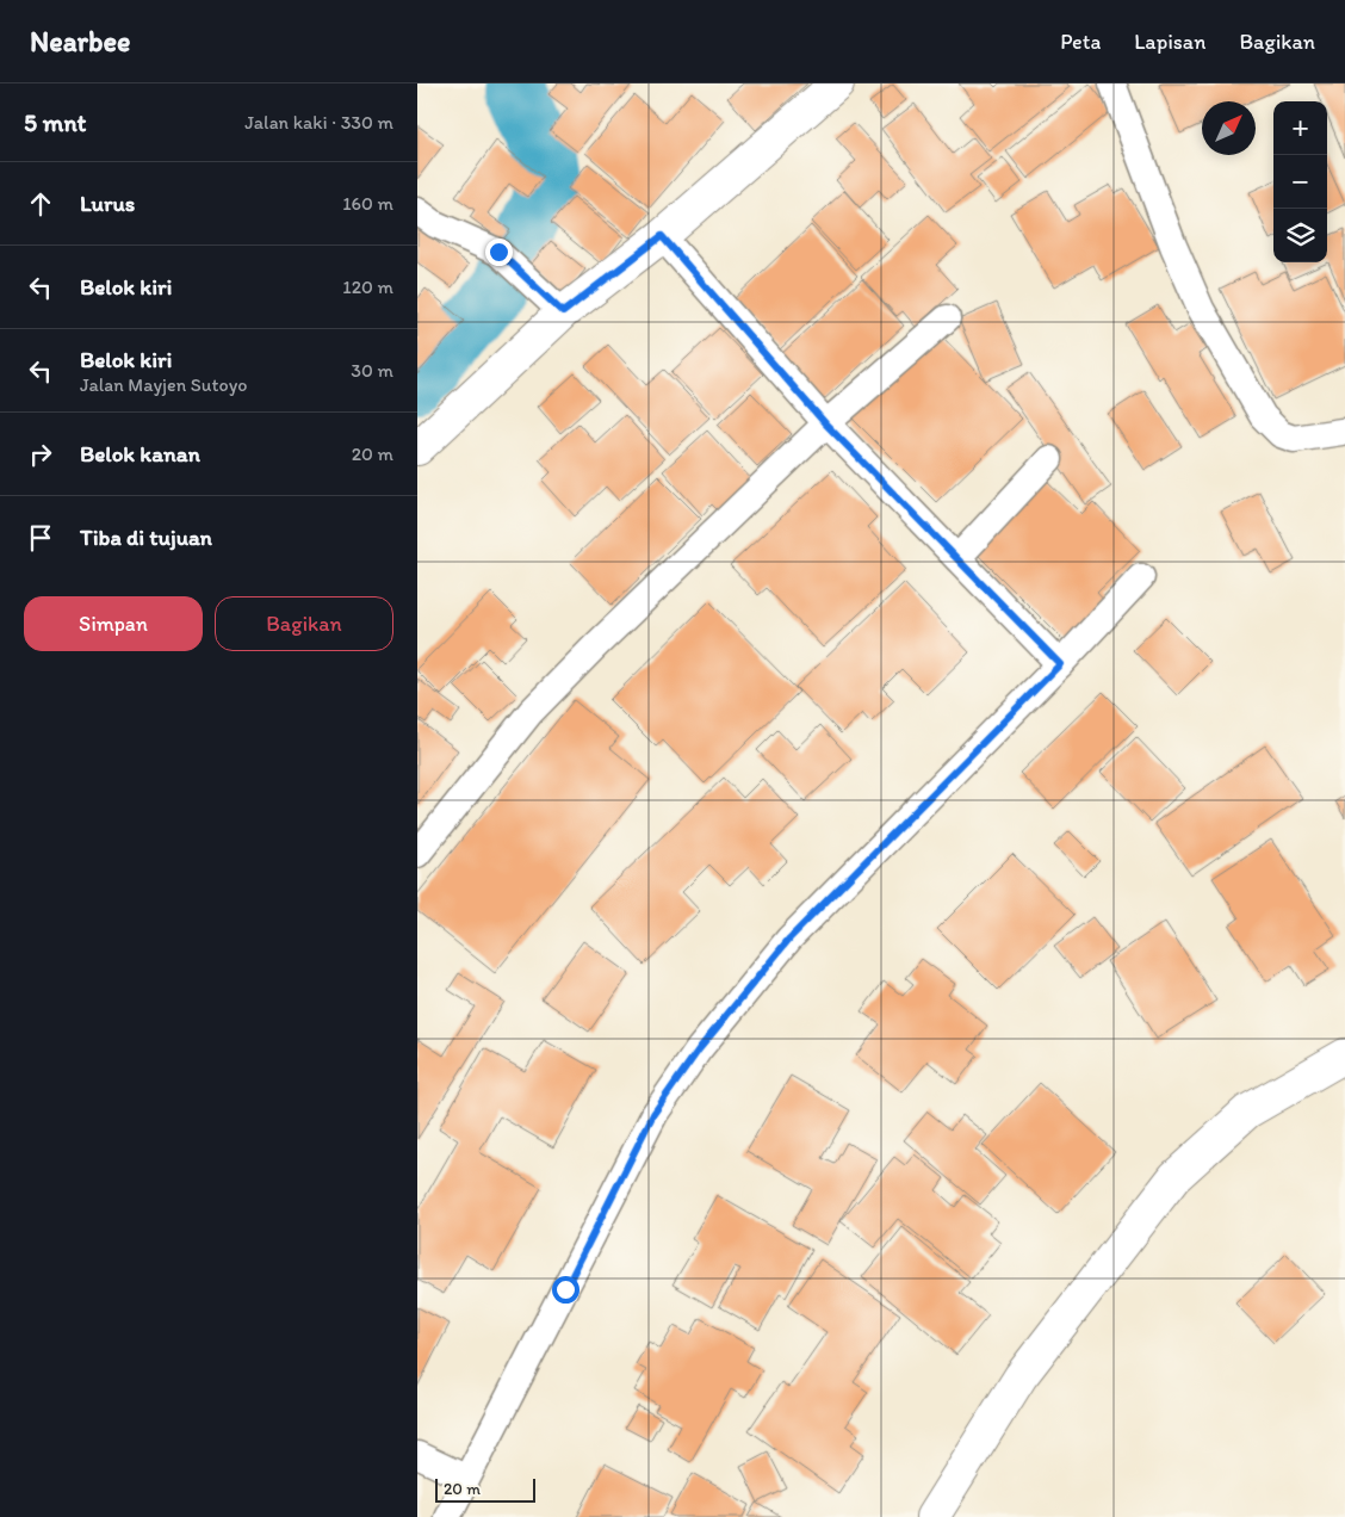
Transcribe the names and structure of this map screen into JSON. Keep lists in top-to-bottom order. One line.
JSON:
{"scale_bar":"20 m","north":"top right","page":{"header":"Nearbee","nav":["Peta","Lapisan","Bagikan"],"heading":["5 mnt","Jalan kaki · 330 m"],"map_buttons":["+","−"],"list":[["Lurus","160 m"],["Belok kiri","120 m"],["Belok kiri","Jalan Mayjen Sutoyo","30 m"],["Belok kanan","20 m"],"Tiba di tujuan"],"buttons":["Simpan","Bagikan"],"scale":"20 m"}}
